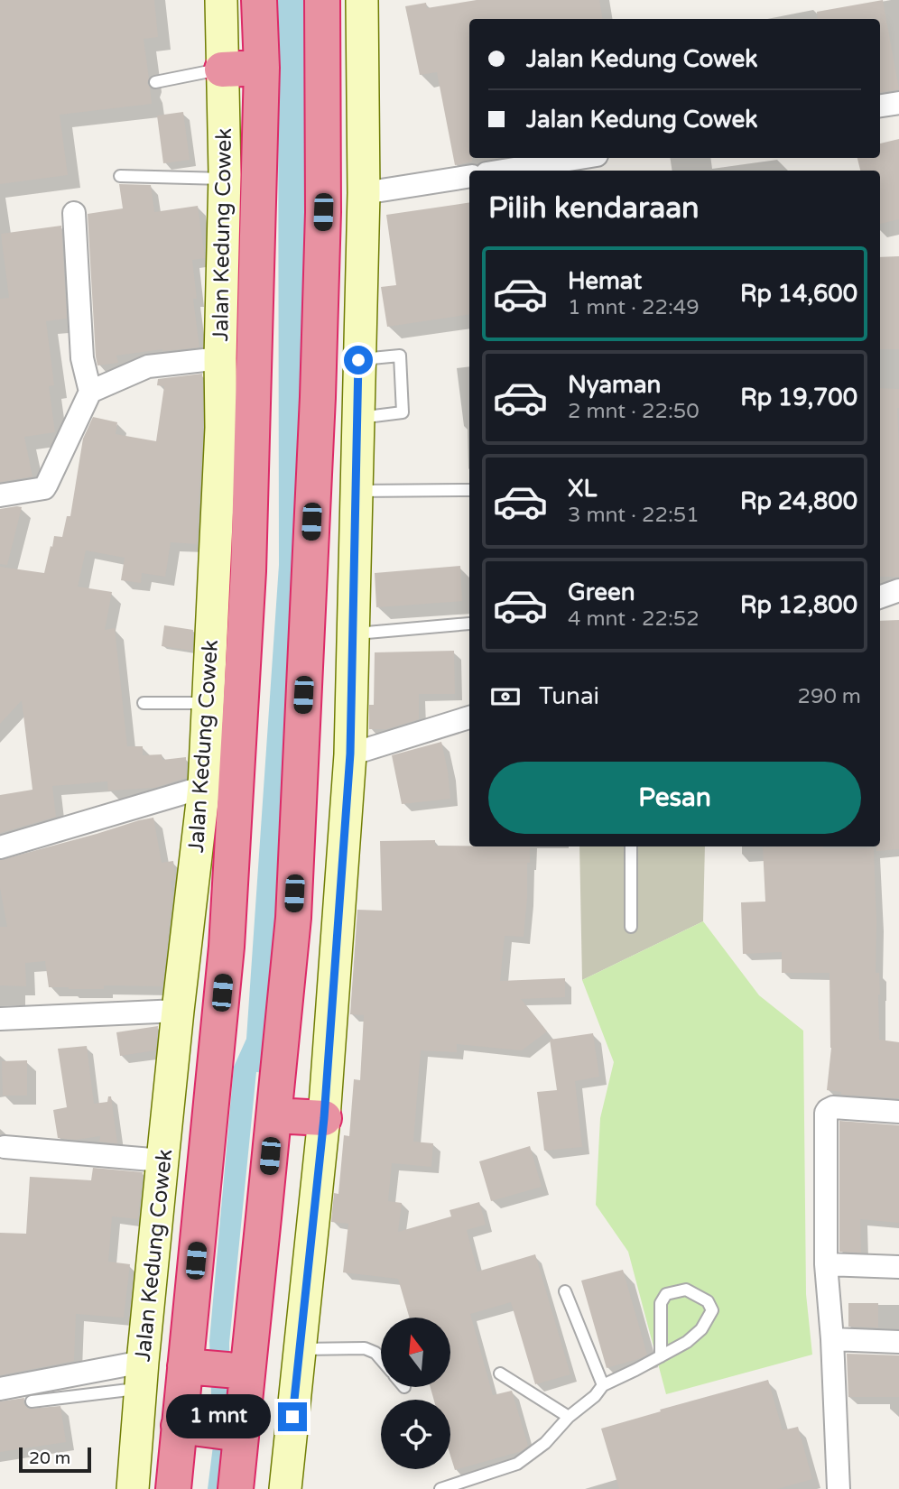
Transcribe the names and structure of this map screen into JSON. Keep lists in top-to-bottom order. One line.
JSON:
{"streets":{"highway":["Jalan Kedung Cowek"]},"scale_bar":"20 m","north":"top","page":{"banner":["Jalan Kedung Cowek","Jalan Kedung Cowek"],"heading":"Pilih kendaraan","list":[{"name":"Hemat","note":"1 mnt · 22:49","value":"Rp 14,600"},{"name":"Nyaman","note":"2 mnt · 22:50","value":"Rp 19,700"},{"name":"XL","note":"3 mnt · 22:51","value":"Rp 24,800"},{"name":"Green","note":"4 mnt · 22:52","value":"Rp 12,800"}],"pay":["Tunai","290 m"],"buttons":"Pesan","bubble":"1 mnt","scale":"20 m"}}
